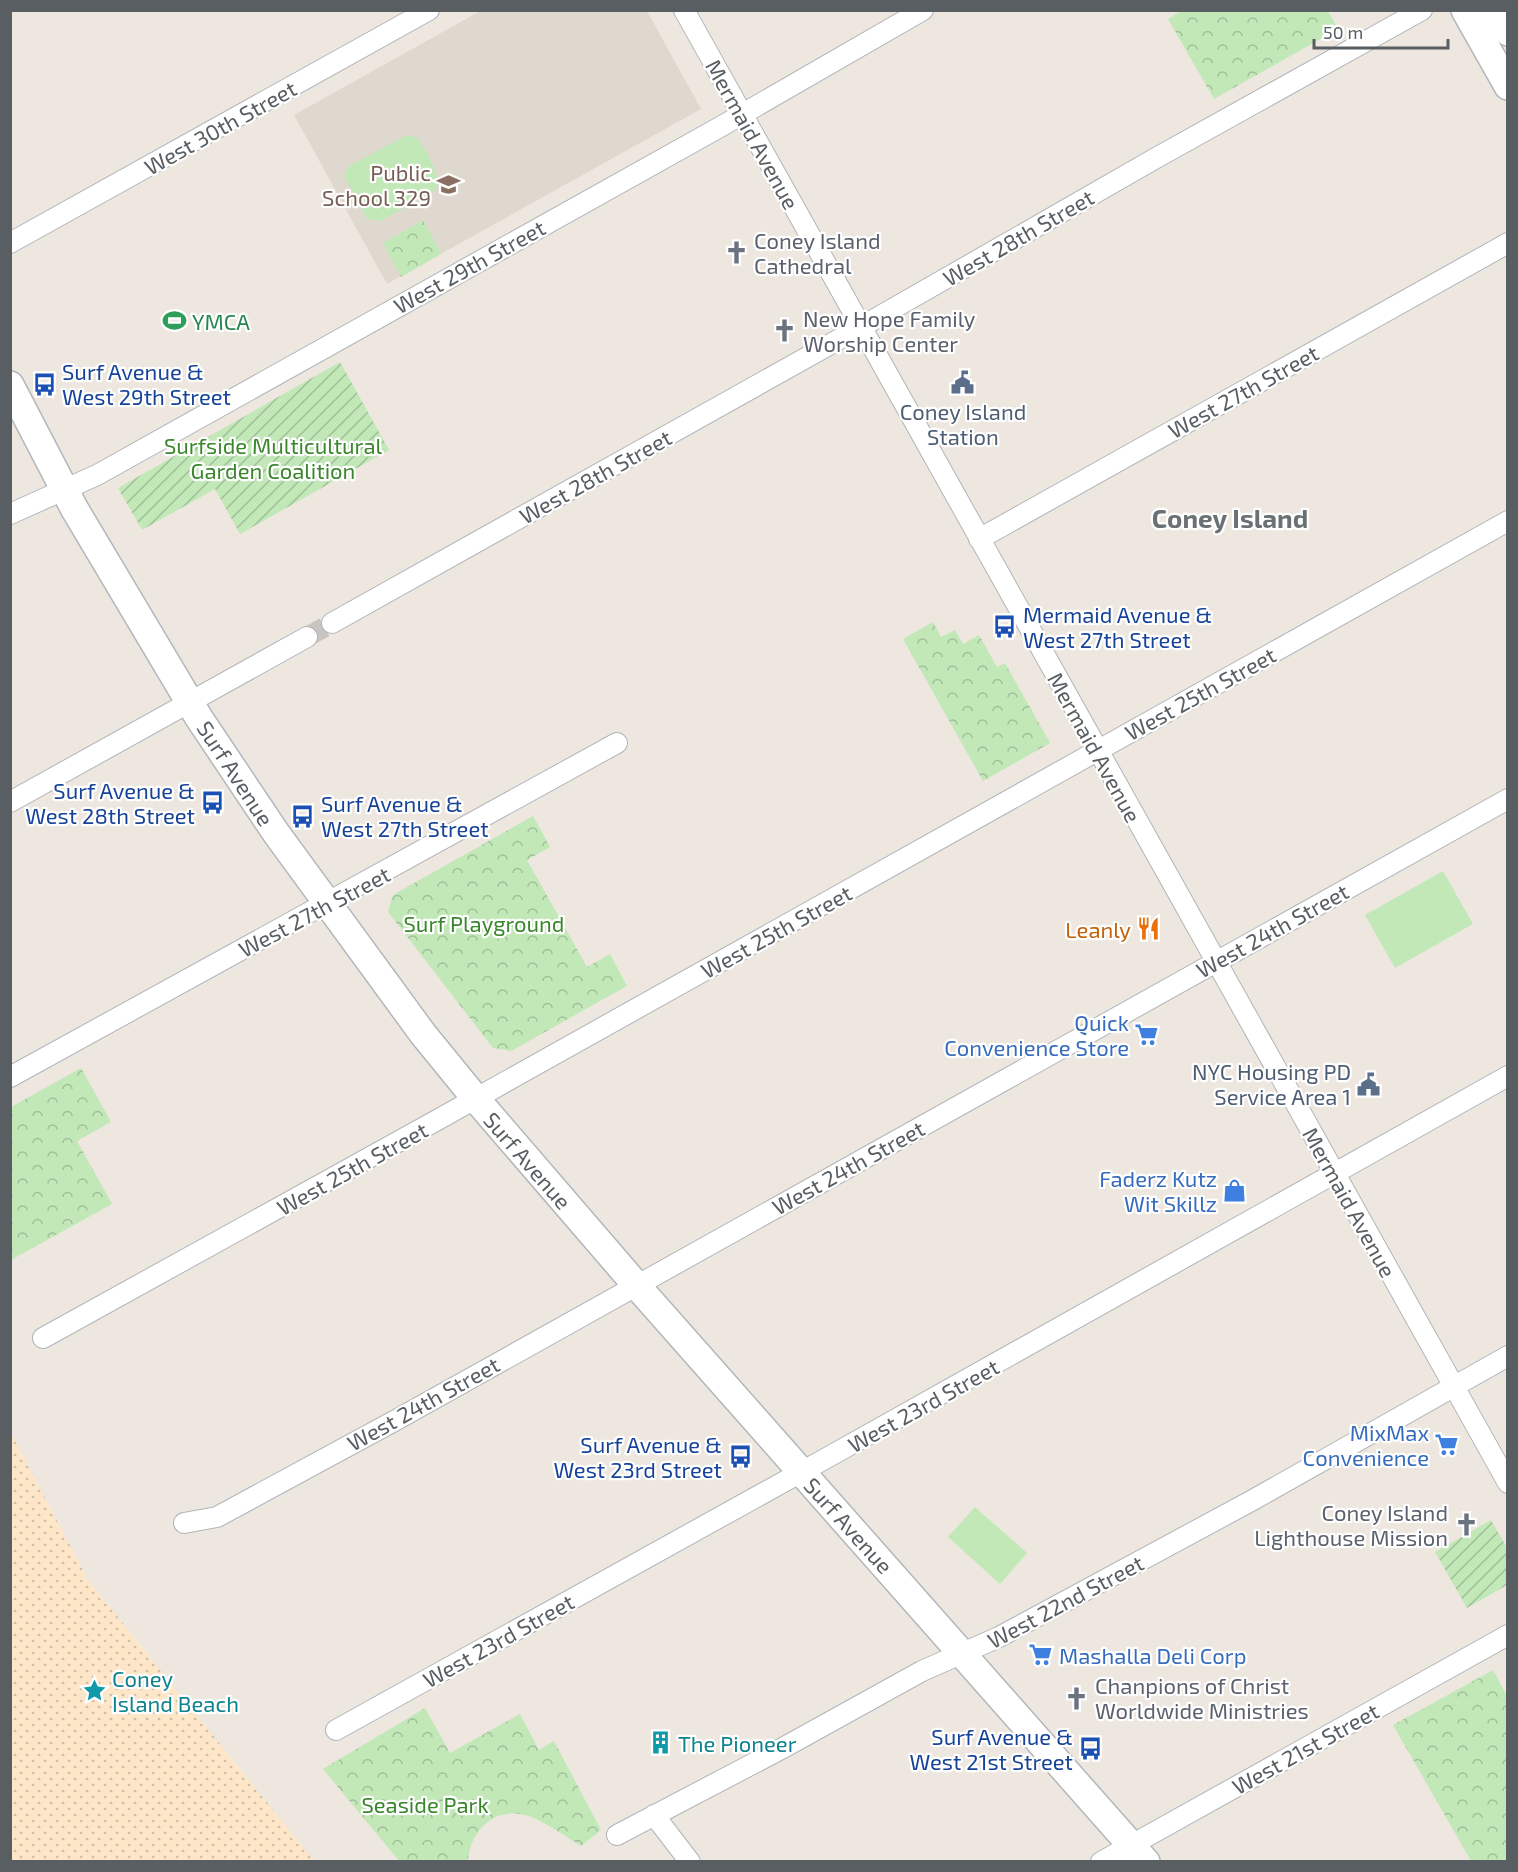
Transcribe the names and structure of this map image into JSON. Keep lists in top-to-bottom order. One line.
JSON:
{"streets":{"main road":["Surf Avenue"],"street":["West 30th Street","Mermaid Avenue","West 28th Street","West 29th Street","West 27th Street","West 25th Street","West 24th Street","West 23rd Street","West 22nd Street","West 21st Street"]},"crossings":[["Mermaid Avenue","West 28th Street"],["Mermaid Avenue","West 29th Street"],["Mermaid Avenue","West 27th Street"],["Mermaid Avenue","West 25th Street"],["Mermaid Avenue","West 24th Street"],["Mermaid Avenue","West 23rd Street"],["Mermaid Avenue","West 22nd Street"],["West 29th Street","Surf Avenue"],["West 27th Street","Surf Avenue"],["West 25th Street","Surf Avenue"],["Surf Avenue","West 24th Street"],["Surf Avenue","West 23rd Street"],["Surf Avenue","West 22nd Street"],["Surf Avenue","West 21st Street"]],"districts":["Coney Island"],"parks":["Surfside Multicultural Garden Coalition","Surf Playground","Seaside Park"],"places":{"school or university":["Public School 329"],"church":["Coney Island Cathedral","New Hope Family Worship Center","Coney Island Lighthouse Mission","Chanpions of Christ Worldwide Ministries"],"sports":["YMCA"],"public building":["Coney Island Station","NYC Housing PD Service Area 1"],"bus stop":["Surf Avenue & West 29th Street","Mermaid Avenue & West 27th Street","Surf Avenue & West 28th Street","Surf Avenue & West 27th Street","Surf Avenue & West 23rd Street","Surf Avenue & West 21st Street"],"restaurant":["Leanly"],"supermarket":["Quick Convenience Store","MixMax Convenience","Mashalla Deli Corp"],"shop":["Faderz Kutz Wit Skillz"],"place":["Coney Island Beach"],"building":["The Pioneer"]},"scale_bar":"50 m"}
